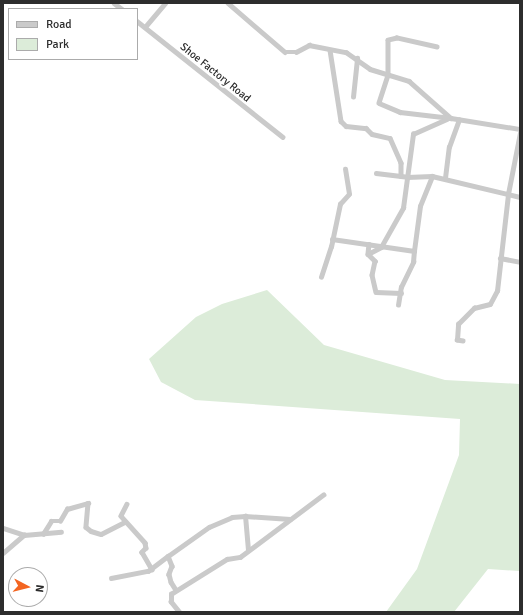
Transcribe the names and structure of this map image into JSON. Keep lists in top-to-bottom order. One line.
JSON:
{"streets":{"street":["Shoe Factory Road"]},"legend":["Road","Park"],"north":"right"}
